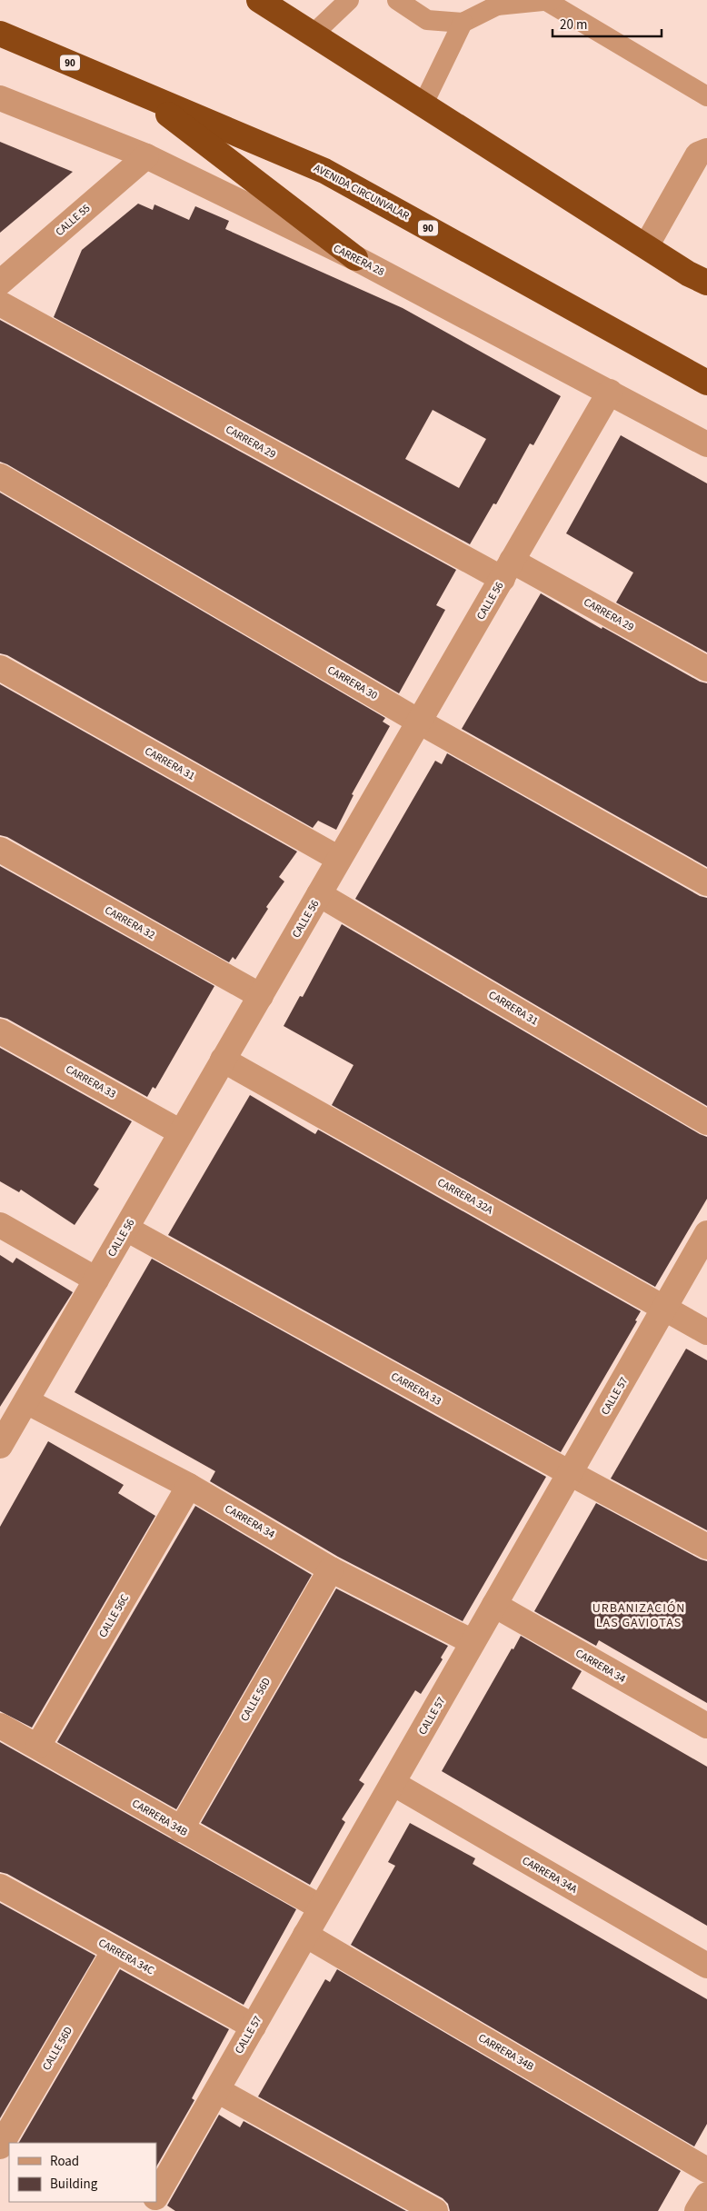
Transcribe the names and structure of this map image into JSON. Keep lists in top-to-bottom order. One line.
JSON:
{"streets":{"highway":["90","AVENIDA CIRCUNVALAR"],"street":["CALLE 55","CARRERA 28","CARRERA 29","CALLE 56","CARRERA 30","CARRERA 31","CARRERA 32","CARRERA 33","CARRERA 32A","CALLE 57","CARRERA 34","CALLE 56C","CALLE 56D","CARRERA 34B","CARRERA 34A","CARRERA 34C"]},"crossings":[["CALLE 55","CARRERA 28"],["CARRERA 28","CALLE 56"],["CARRERA 29","CALLE 56"],["CALLE 56","CARRERA 30"],["CALLE 56","CARRERA 31"],["CALLE 56","CARRERA 32"],["CALLE 56","CARRERA 33"],["CALLE 56","CARRERA 32A"],["CALLE 56","CARRERA 34"],["CARRERA 33","CALLE 57"],["CARRERA 32A","CALLE 57"],["CALLE 57","CARRERA 34"],["CALLE 57","CARRERA 34B"],["CALLE 57","CARRERA 34A"],["CALLE 57","CARRERA 34C"],["CARRERA 34","CALLE 56C"],["CARRERA 34","CALLE 56D"],["CALLE 56C","CARRERA 34B"],["CALLE 56D","CARRERA 34B"],["CALLE 56D","CARRERA 34C"]],"districts":["URBANIZACIÓN LAS GAVIOTAS"],"legend":["Road","Building"],"scale_bar":"20 m"}
